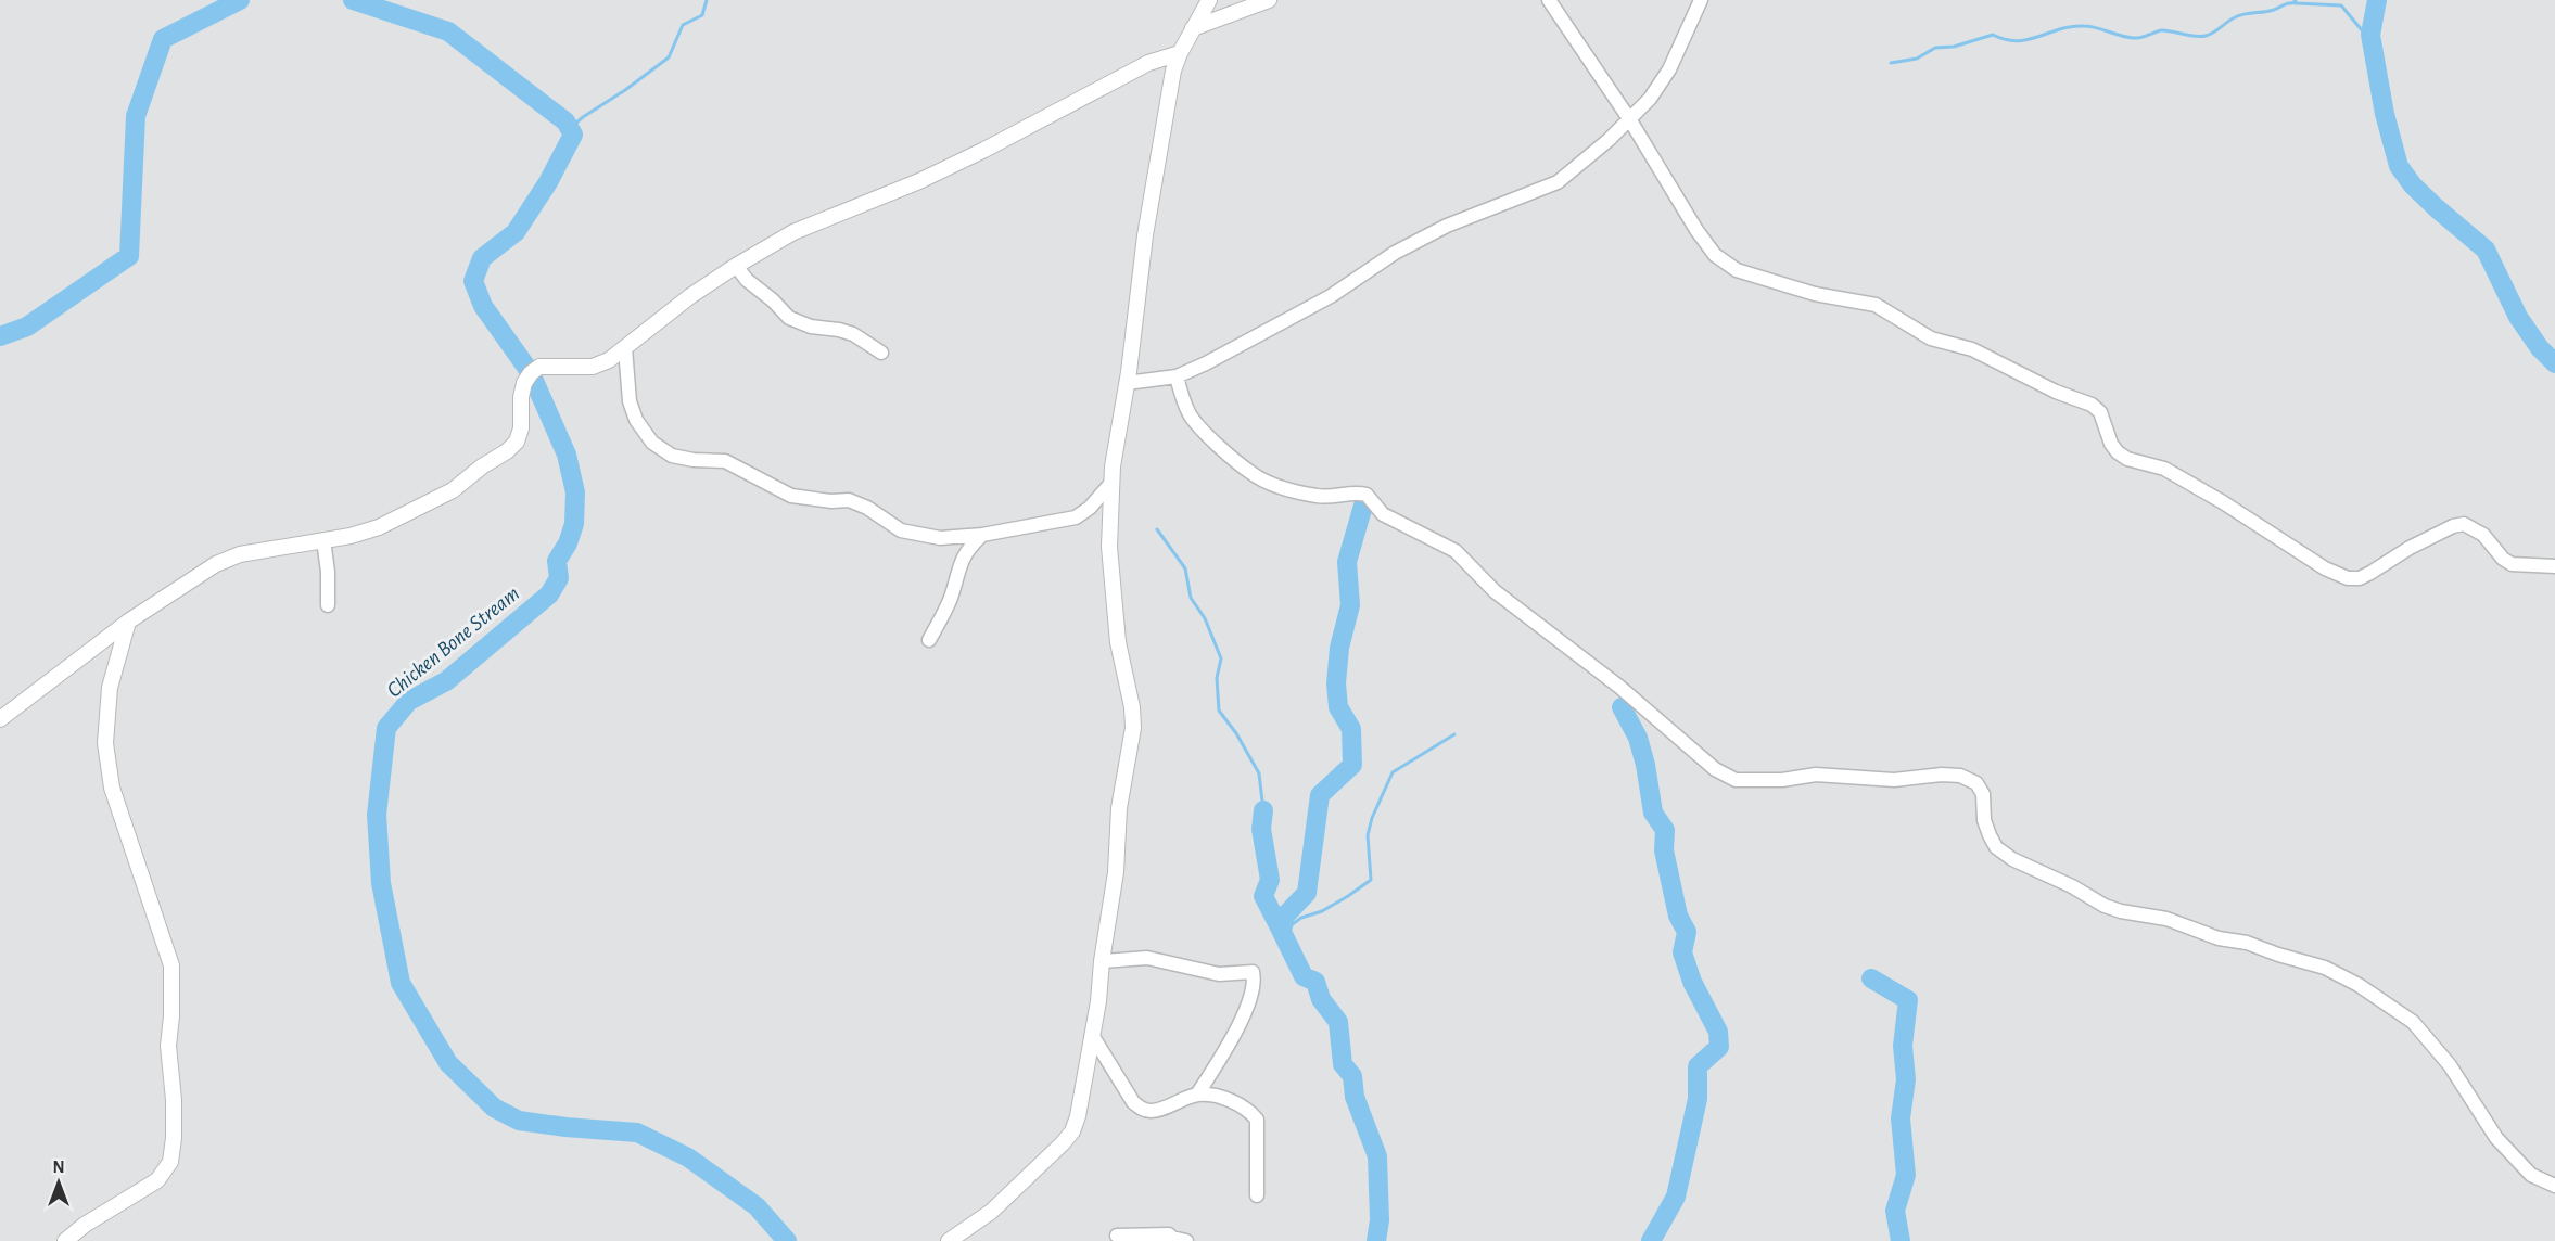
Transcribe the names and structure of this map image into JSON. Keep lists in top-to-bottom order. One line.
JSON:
{"water":["Chicken Bone Stream"],"north":"top"}
